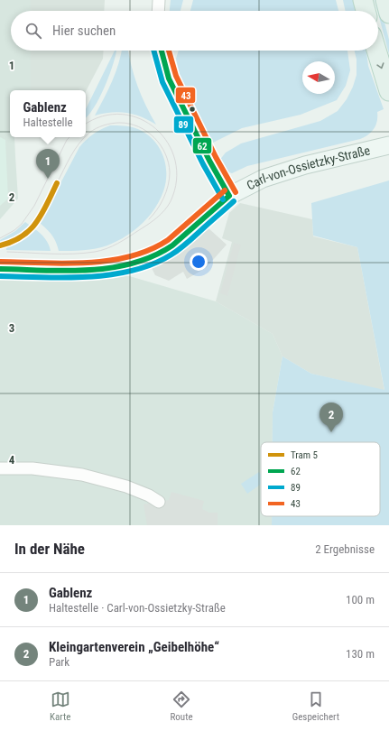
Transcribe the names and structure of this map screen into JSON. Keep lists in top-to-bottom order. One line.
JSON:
{"streets":{"street":["Carl-von-Ossietzky-Straße"]},"lines":["transit line 62","transit line 89","transit line 43","tram line 5"],"legend":["Tram 5","62","89","43"],"north":"left","page":{"search":"Hier suchen","popup":["Gablenz","Haltestelle"],"pins":["1","2"],"heading":["In der Nähe","2 Ergebnisse"],"list":[{"mark":"1","name":"Gablenz","note":"Haltestelle · Carl-von-Ossietzky-Straße","value":"100 m"},{"mark":"2","name":"Kleingartenverein „Geibelhöhe“","note":"Park","value":"130 m"}],"nav":["Karte","Route","Gespeichert"]},"grid":{"rows":["1","2","3","4"]}}
